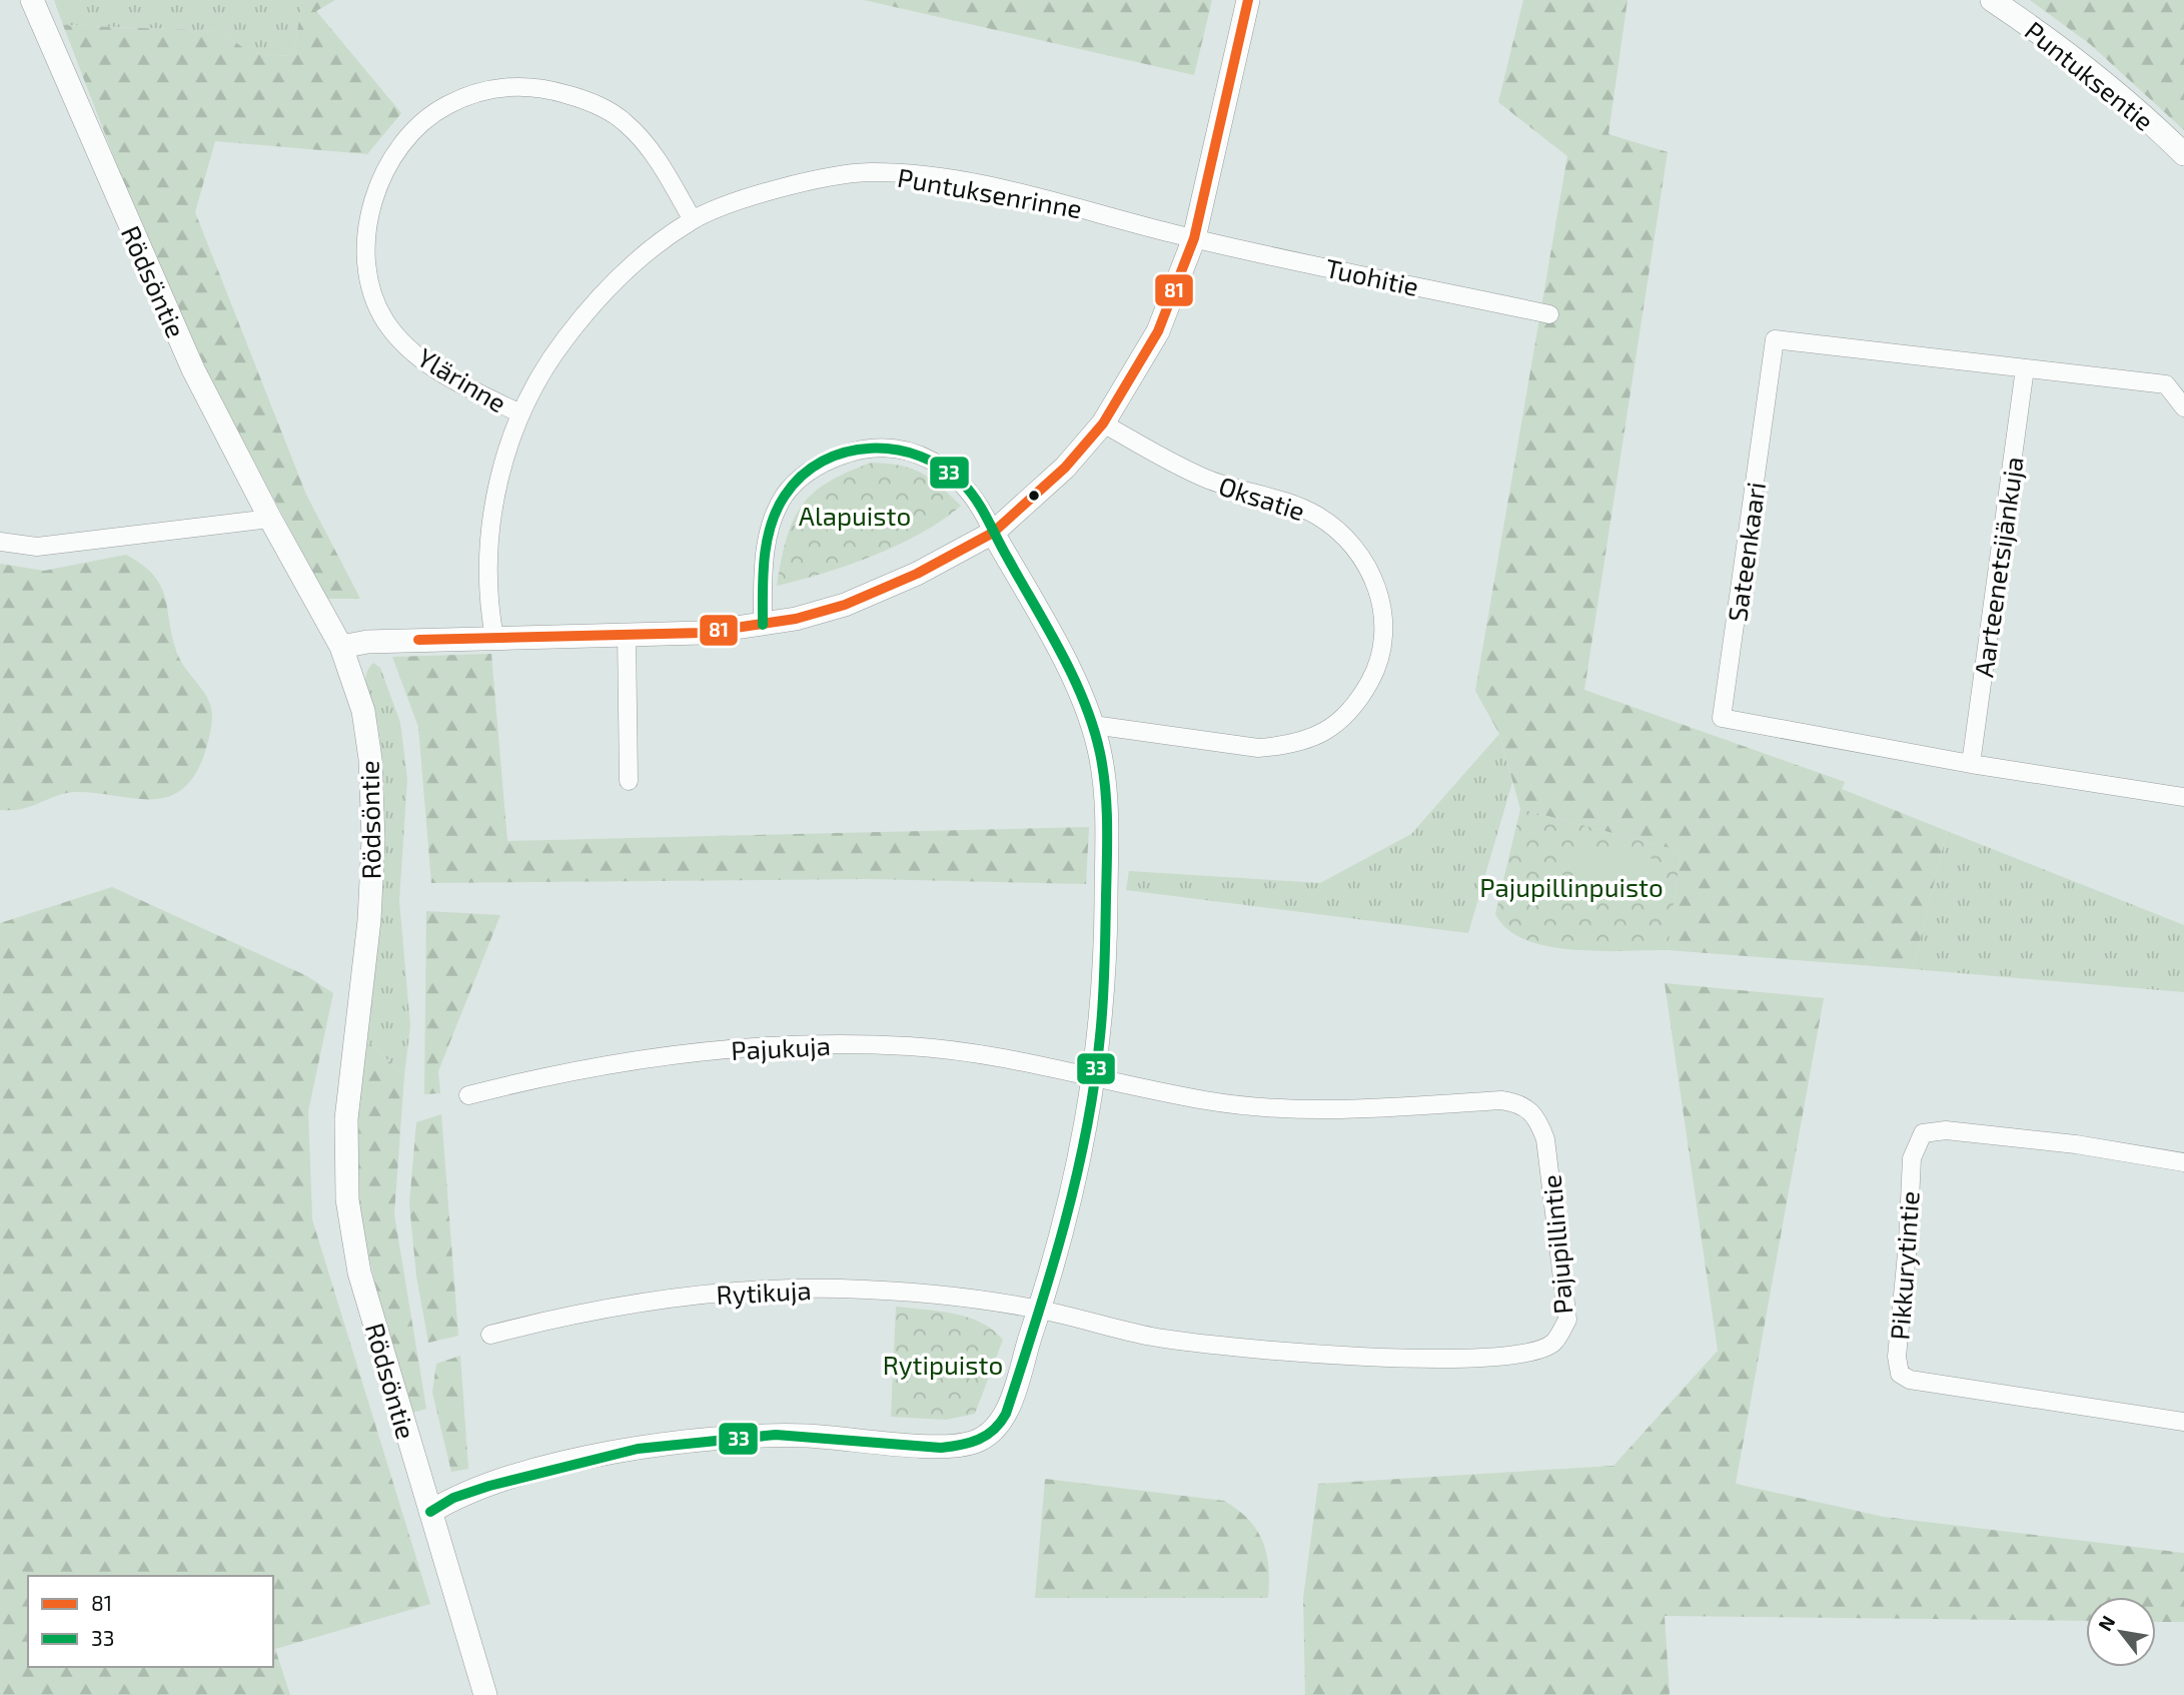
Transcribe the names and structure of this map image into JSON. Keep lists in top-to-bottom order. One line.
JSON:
{"streets":{"street":["Puntuksentie","Puntuksenrinne","Tuohitie","Rödsöntie","Ylärinne","Oksatie","Sateenkaari","Aarteenetsijänkuja","Pajukuja","Pajupillintie","Pikkurytintie","Rytikuja"]},"crossings":[["Puntuksenrinne","Tuohitie"],["Puntuksenrinne","Ylärinne"],["Sateenkaari","Aarteenetsijänkuja"],["Pajukuja","Pajupillintie"],["Pajupillintie","Rytikuja"]],"parks":["Alapuisto","Pajupillinpuisto","Rytipuisto"],"lines":["transit line 81","transit line 33"],"legend":["81","33"],"north":"top left"}
